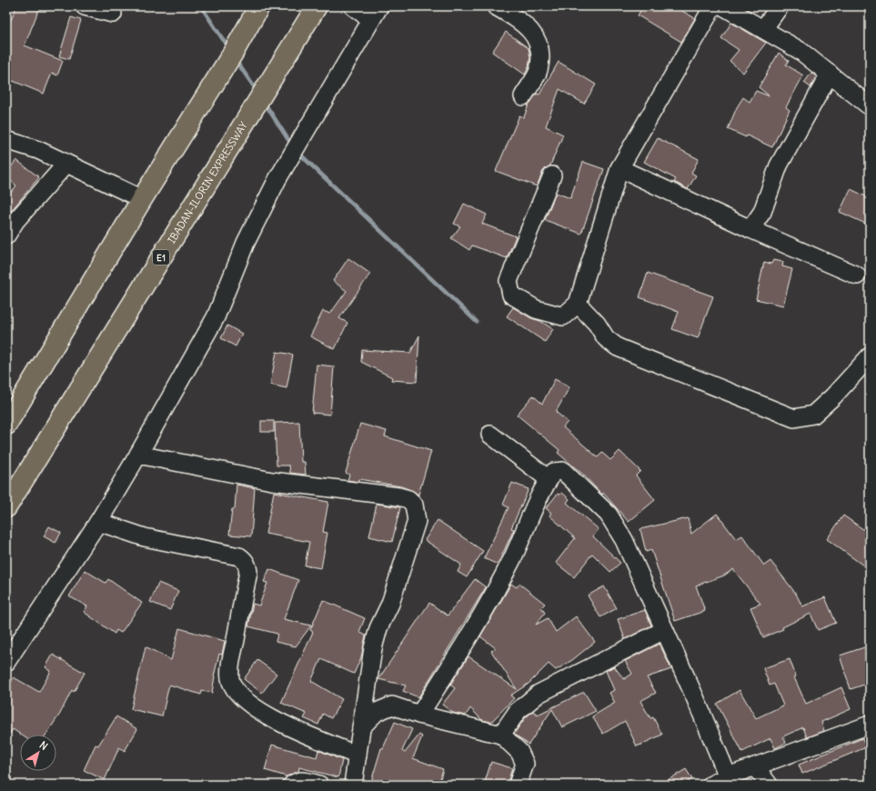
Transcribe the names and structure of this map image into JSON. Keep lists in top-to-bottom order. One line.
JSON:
{"streets":{"highway":["IBADAN-ILORIN EXPRESSWAY","E1"]},"north":"top right"}
